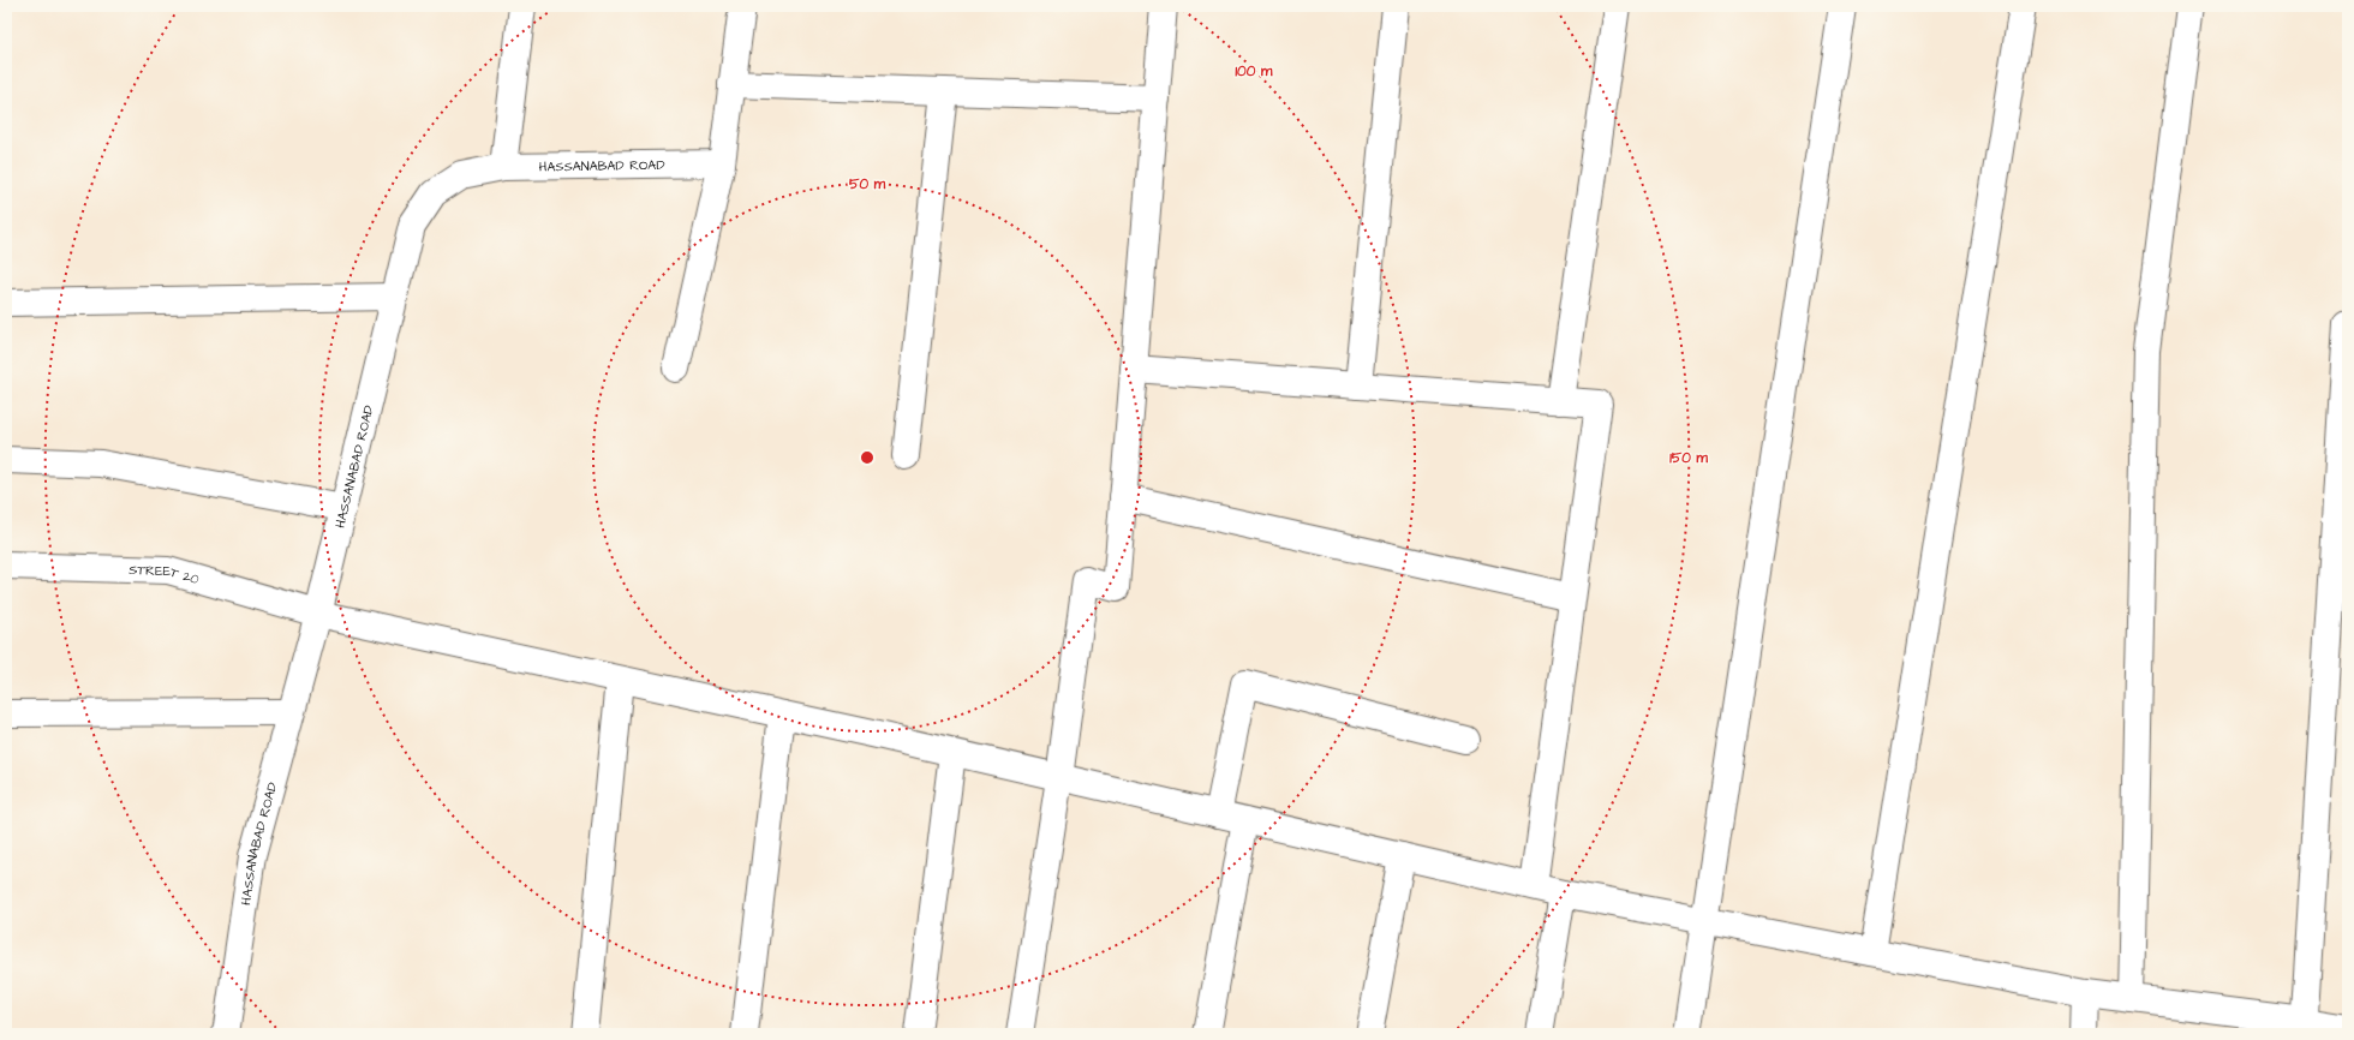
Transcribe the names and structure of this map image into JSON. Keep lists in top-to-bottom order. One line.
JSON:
{"streets":{"street":["HASSANABAD ROAD","STREET 20"]},"crossings":[["HASSANABAD ROAD","STREET 20"]],"rings":["100 m","50 m","150 m"]}
